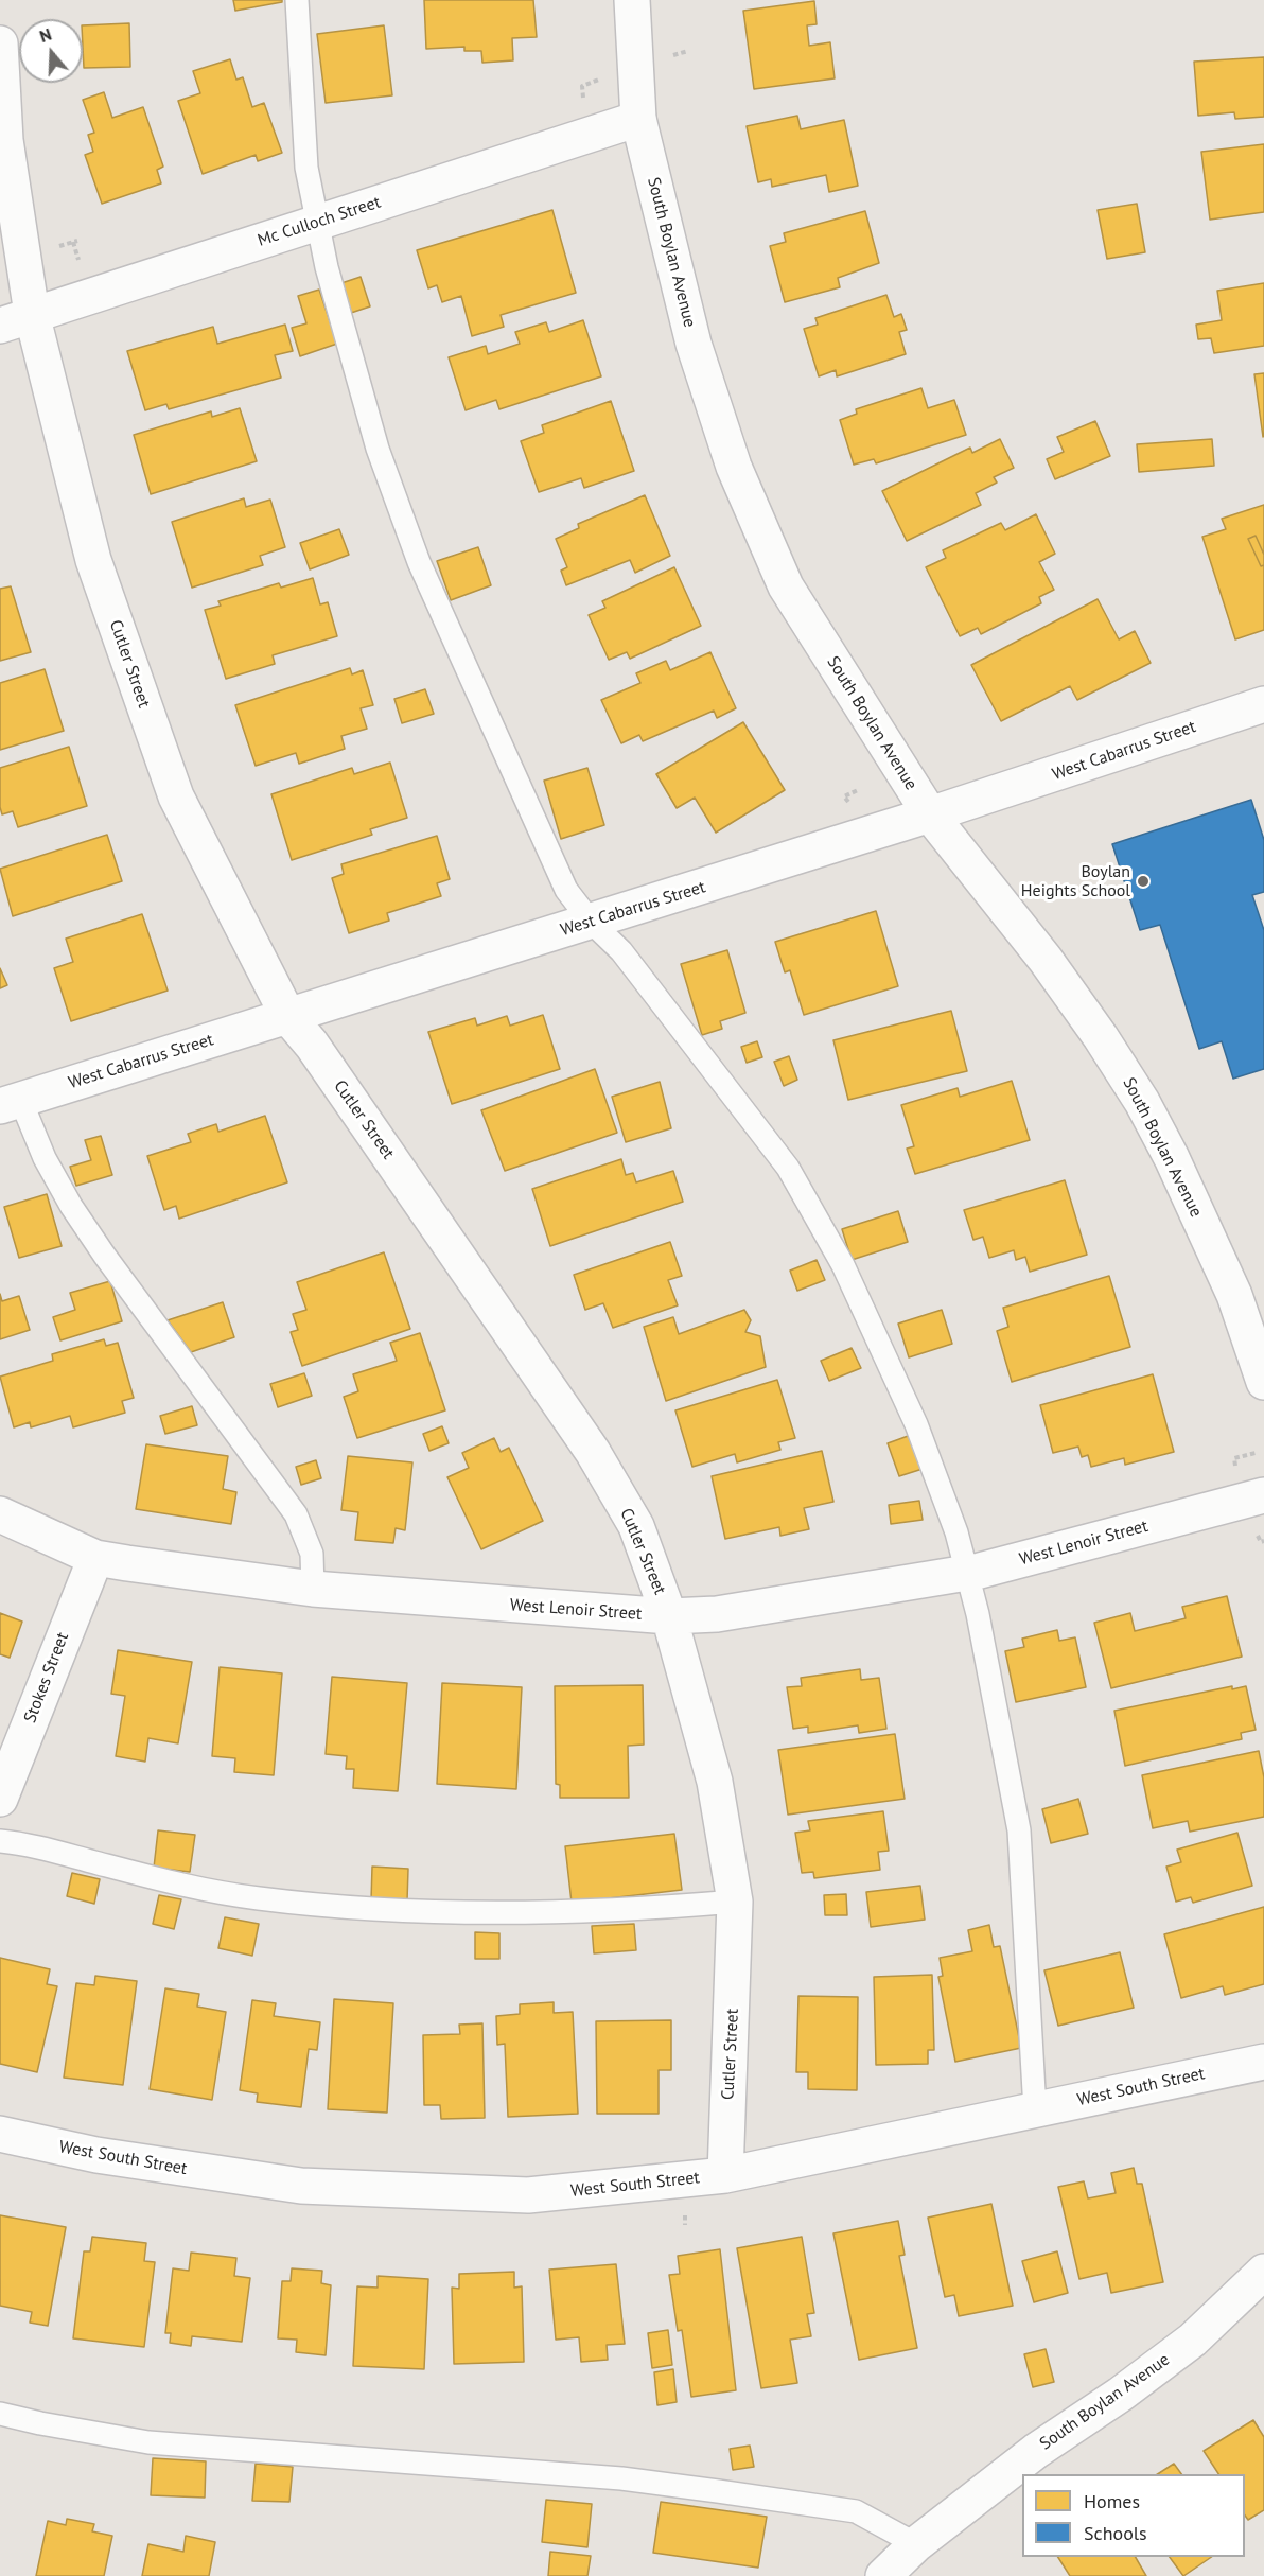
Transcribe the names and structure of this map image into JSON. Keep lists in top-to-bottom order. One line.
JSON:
{"streets":{"street":["Mc Culloch Street","South Boylan Avenue","Cutler Street","West Cabarrus Street","West Lenoir Street","Stokes Street","West South Street"]},"crossings":[["Mc Culloch Street","South Boylan Avenue"],["Mc Culloch Street","Cutler Street"],["South Boylan Avenue","West Cabarrus Street"],["Cutler Street","West Cabarrus Street"],["Cutler Street","West Lenoir Street"],["Cutler Street","West South Street"],["West Lenoir Street","Stokes Street"]],"places":["Boylan Heights School"],"legend":["Homes","Schools"],"north":"top"}
